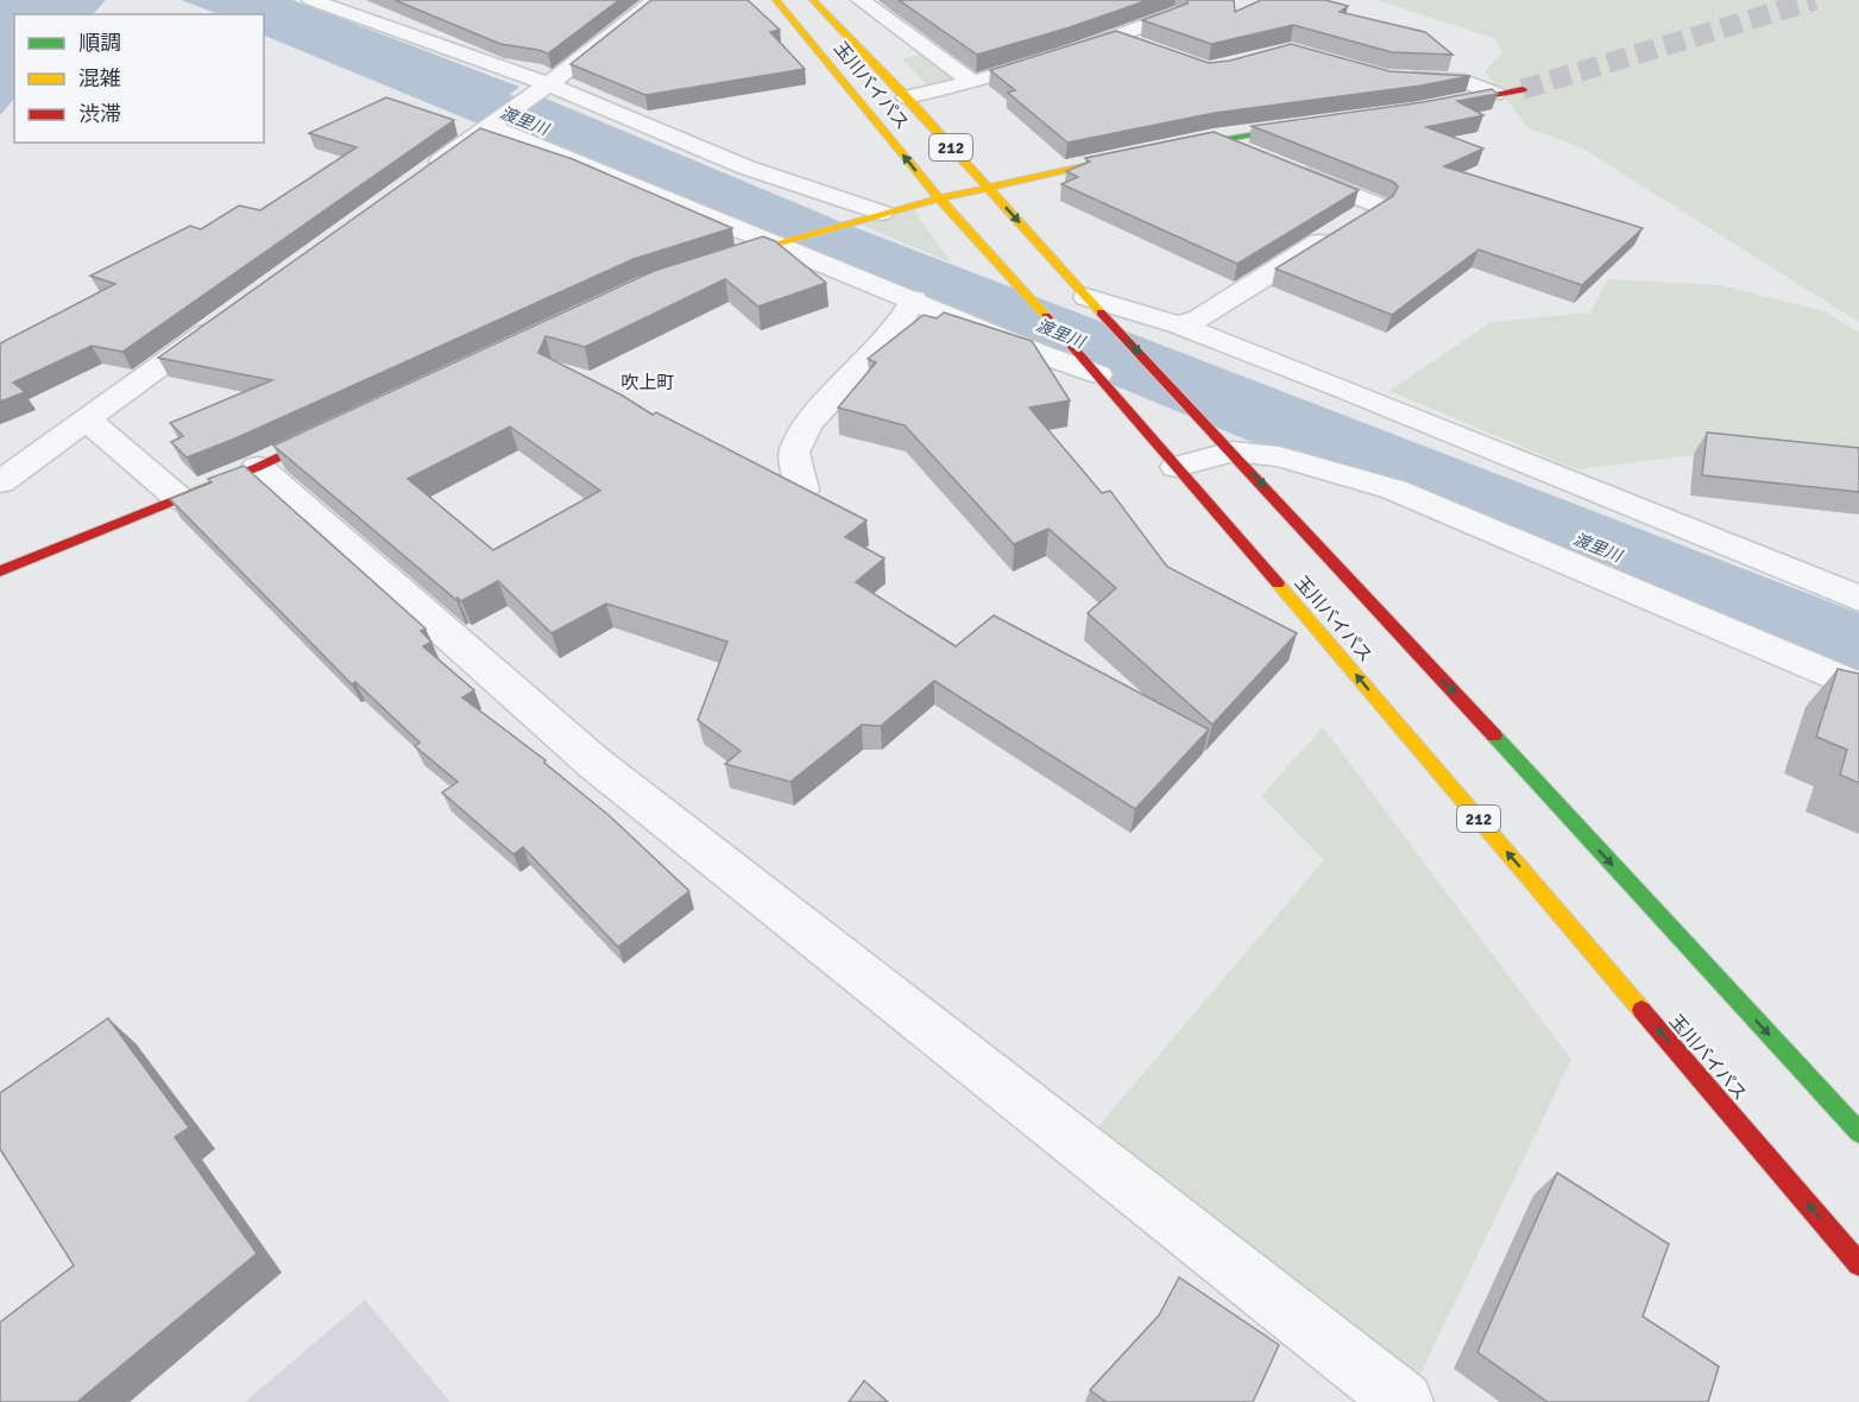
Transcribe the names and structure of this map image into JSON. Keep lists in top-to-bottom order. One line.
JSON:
{"streets":{"main road":["玉川バイパス","212"]},"districts":["吹上町"],"water":["渡里川"],"legend":["順調","混雑","渋滞"]}
